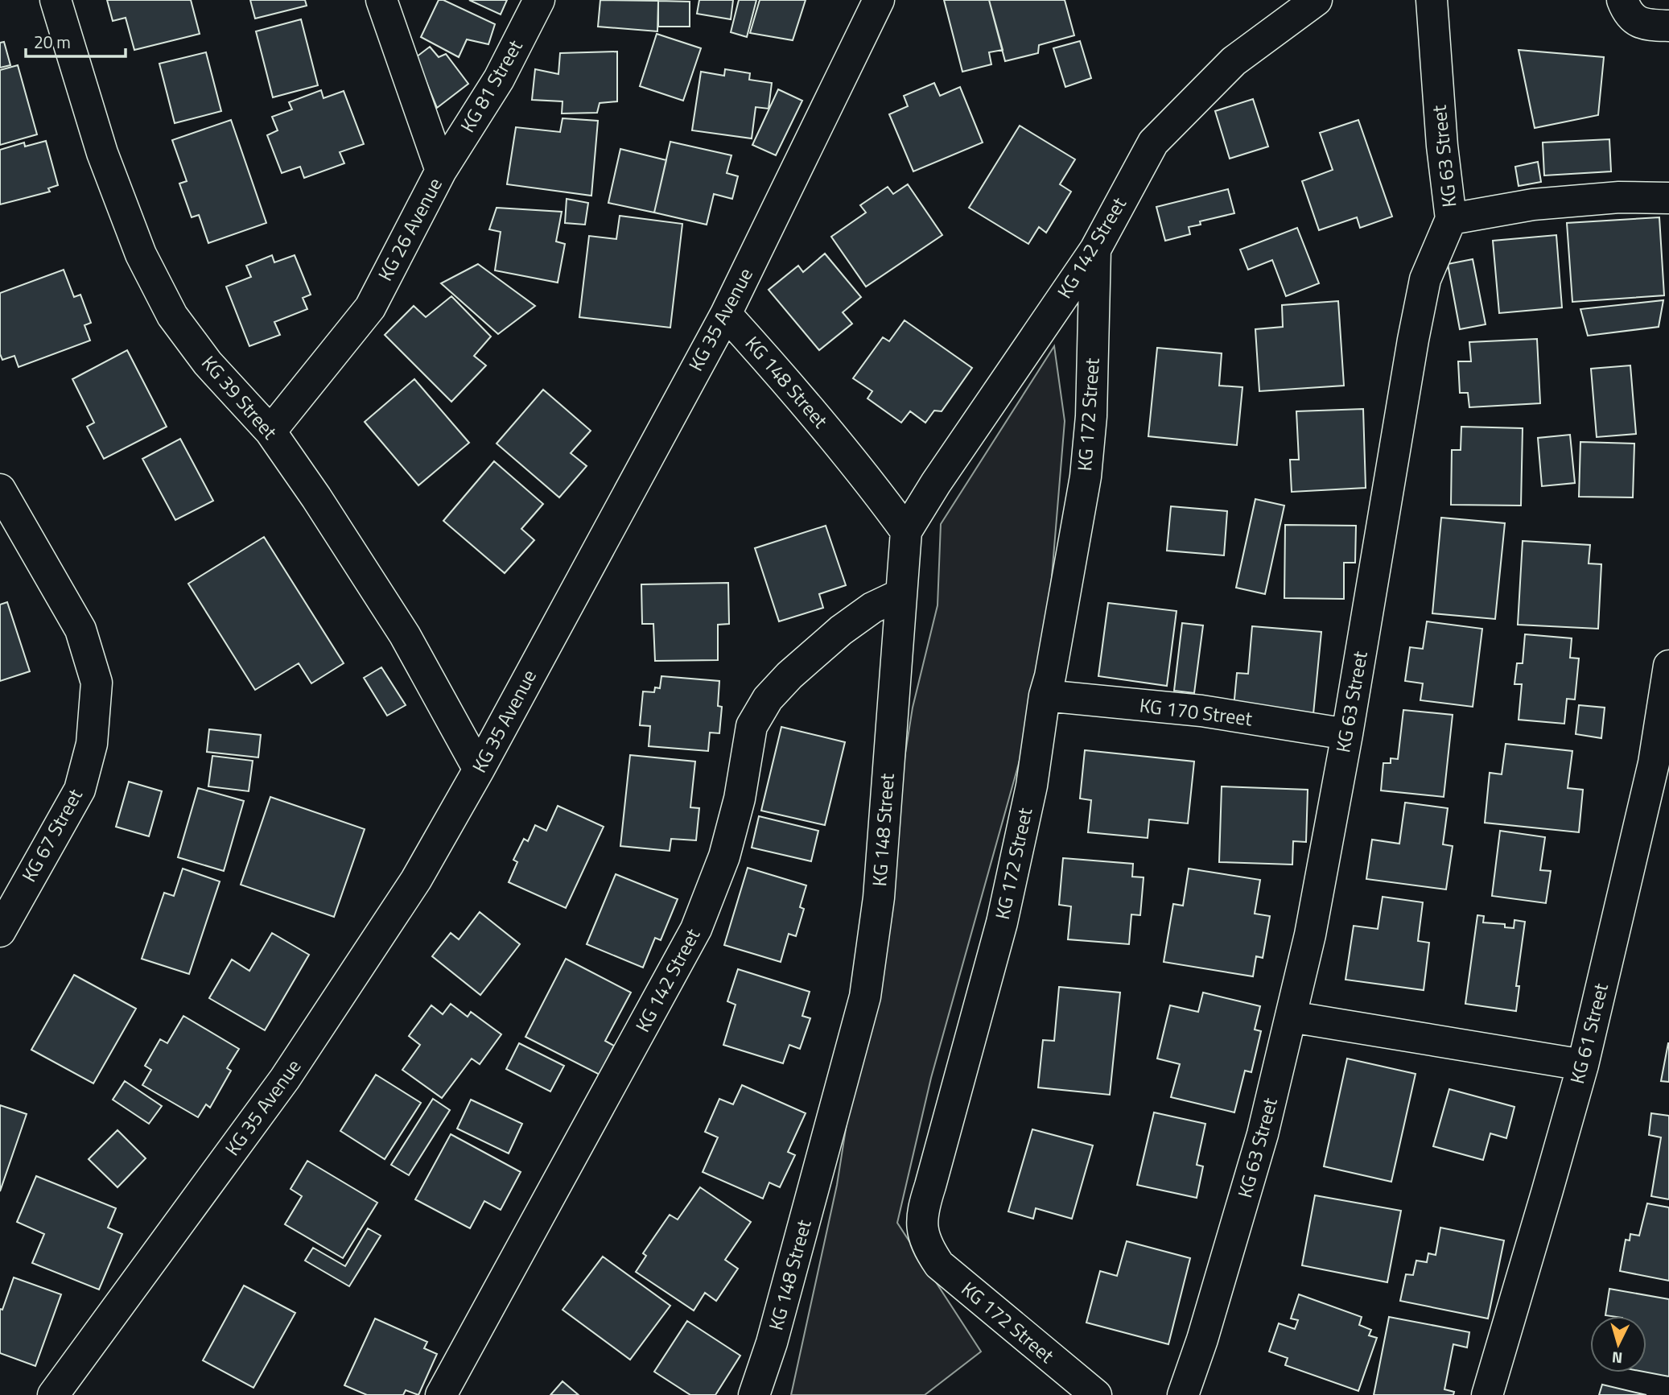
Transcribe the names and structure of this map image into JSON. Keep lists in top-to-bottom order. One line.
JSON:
{"streets":{"street":["KG 81 Street","KG 63 Street","KG 26 Avenue","KG 142 Street","KG 35 Avenue","KG 148 Street","KG 39 Street","KG 172 Street","KG 170 Street","KG 67 Street","KG 61 Street"]},"crossings":[["KG 81 Street","KG 26 Avenue"],["KG 63 Street","KG 170 Street"],["KG 26 Avenue","KG 39 Street"],["KG 142 Street","KG 148 Street"],["KG 142 Street","KG 172 Street"],["KG 35 Avenue","KG 148 Street"],["KG 35 Avenue","KG 39 Street"],["KG 172 Street","KG 170 Street"]],"scale_bar":"20 m","north":"bottom"}
